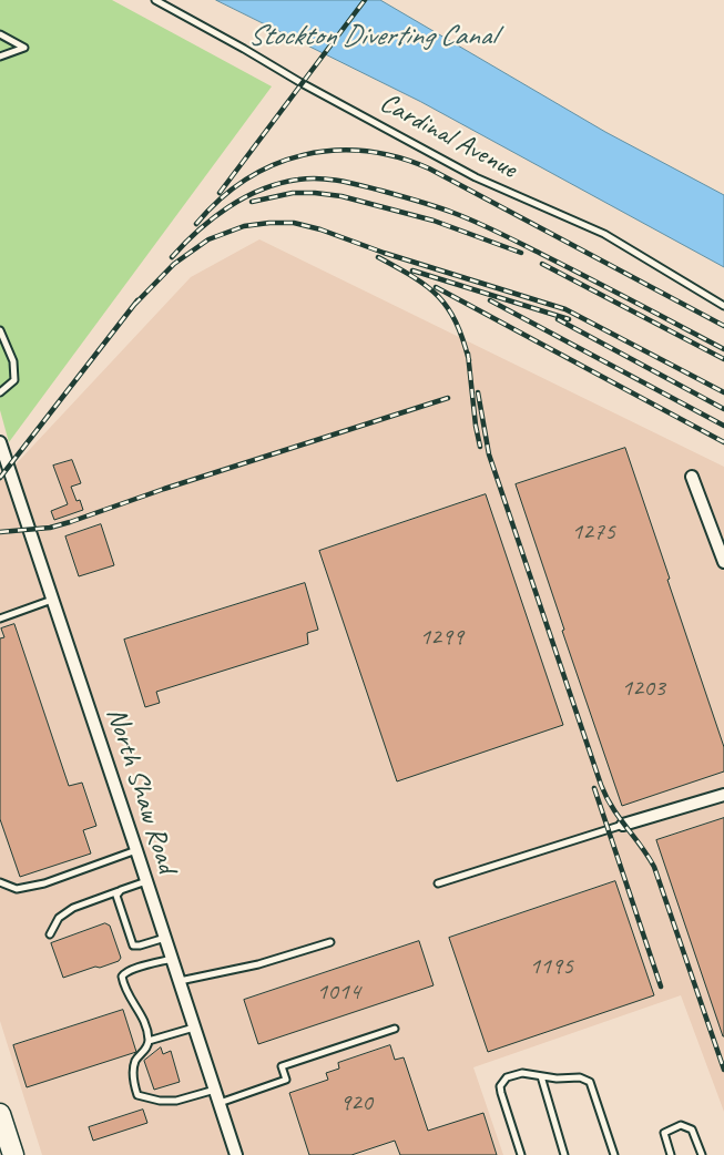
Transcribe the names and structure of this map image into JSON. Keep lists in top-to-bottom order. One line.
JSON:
{"streets":{"street":["North Shaw Road"],"lane":["Cardinal Avenue"]},"water":["Stockton Diverting Canal"],"house_numbers":["1275","1299","1203","1195","1014","920"]}
